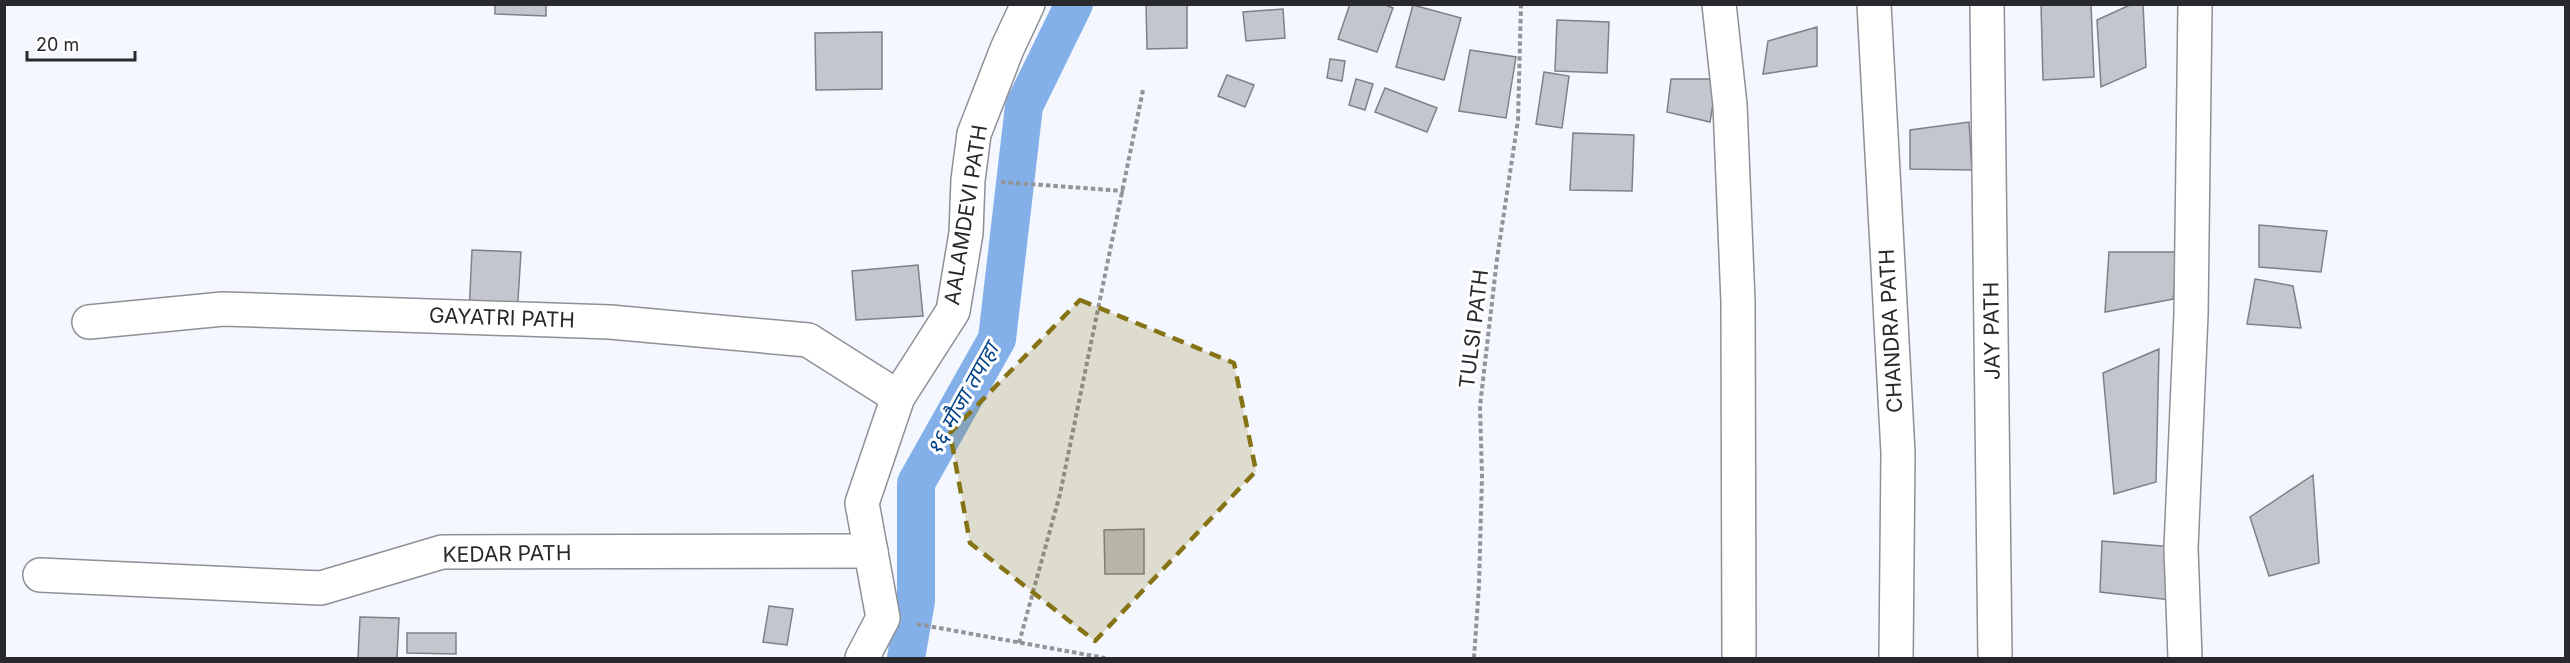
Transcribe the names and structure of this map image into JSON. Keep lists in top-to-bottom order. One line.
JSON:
{"streets":{"street":["AALAMDEVI PATH","GAYATRI PATH","CHANDRA PATH","JAY PATH","KEDAR PATH"],"path":["TULSI PATH"]},"crossings":[["AALAMDEVI PATH","GAYATRI PATH"],["AALAMDEVI PATH","KEDAR PATH"]],"water":["१६ मौजा तपाहा"],"scale_bar":"20 m"}
